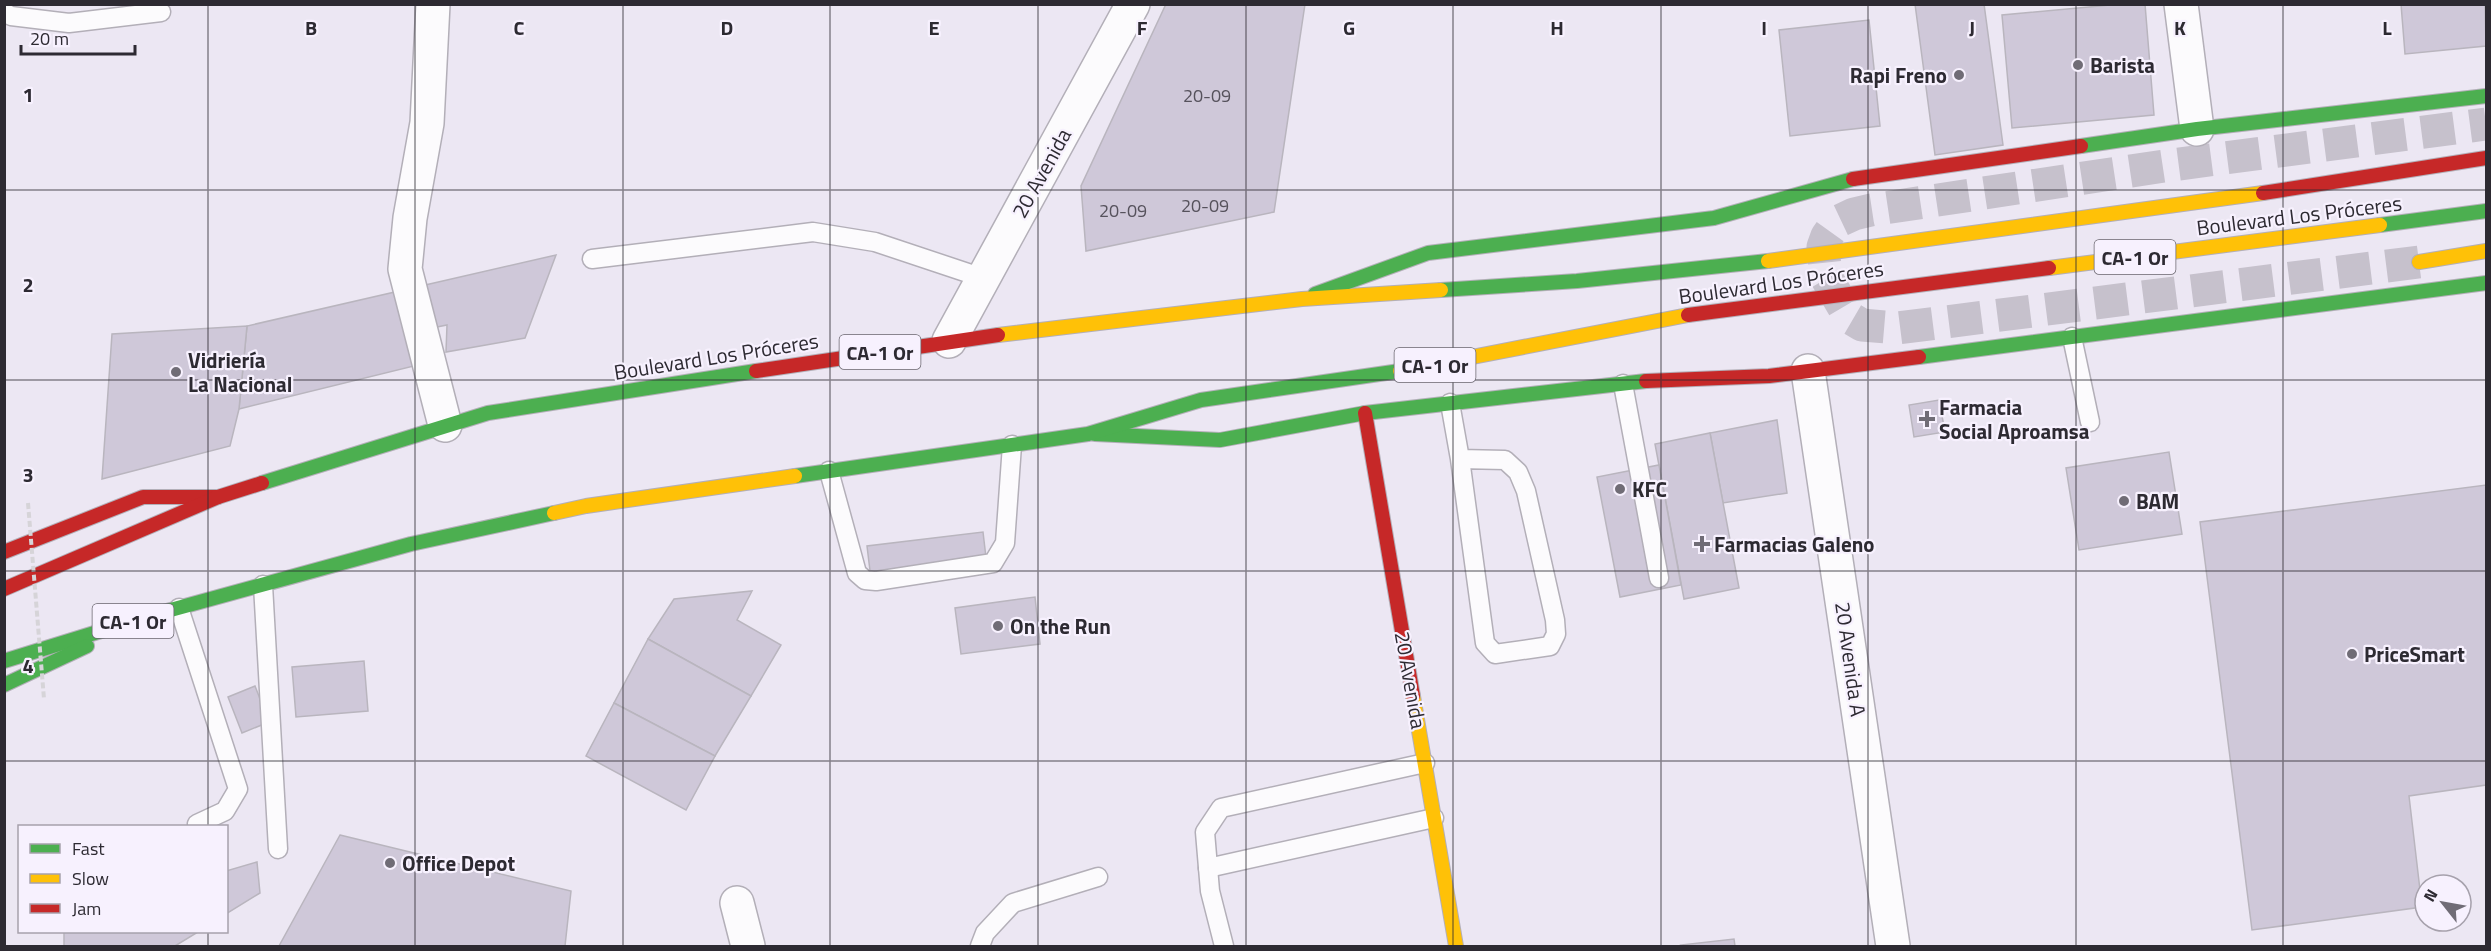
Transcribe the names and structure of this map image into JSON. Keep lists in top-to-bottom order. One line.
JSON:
{"streets":{"main road":["20 Avenida","Boulevard Los Próceres","CA-1 Or"],"street":["20 Avenida A"]},"crossings":[["20 Avenida","Boulevard Los Próceres"],["Boulevard Los Próceres","20 Avenida A"]],"places":{"other":["Barista","Rapi Freno","Vidriería La Nacional","KFC","BAM","On the Run","PriceSmart","Office Depot"],"health":["Farmacia Social Aproamsa","Farmacias Galeno"]},"house_numbers":["20-09","20-09","20-09"],"legend":["Fast","Slow","Jam"],"scale_bar":"20 m","north":"top left","grid":{"columns":["B","C","D","E","F","G","H","I","J","K","L"],"rows":["1","2","3","4"]}}
